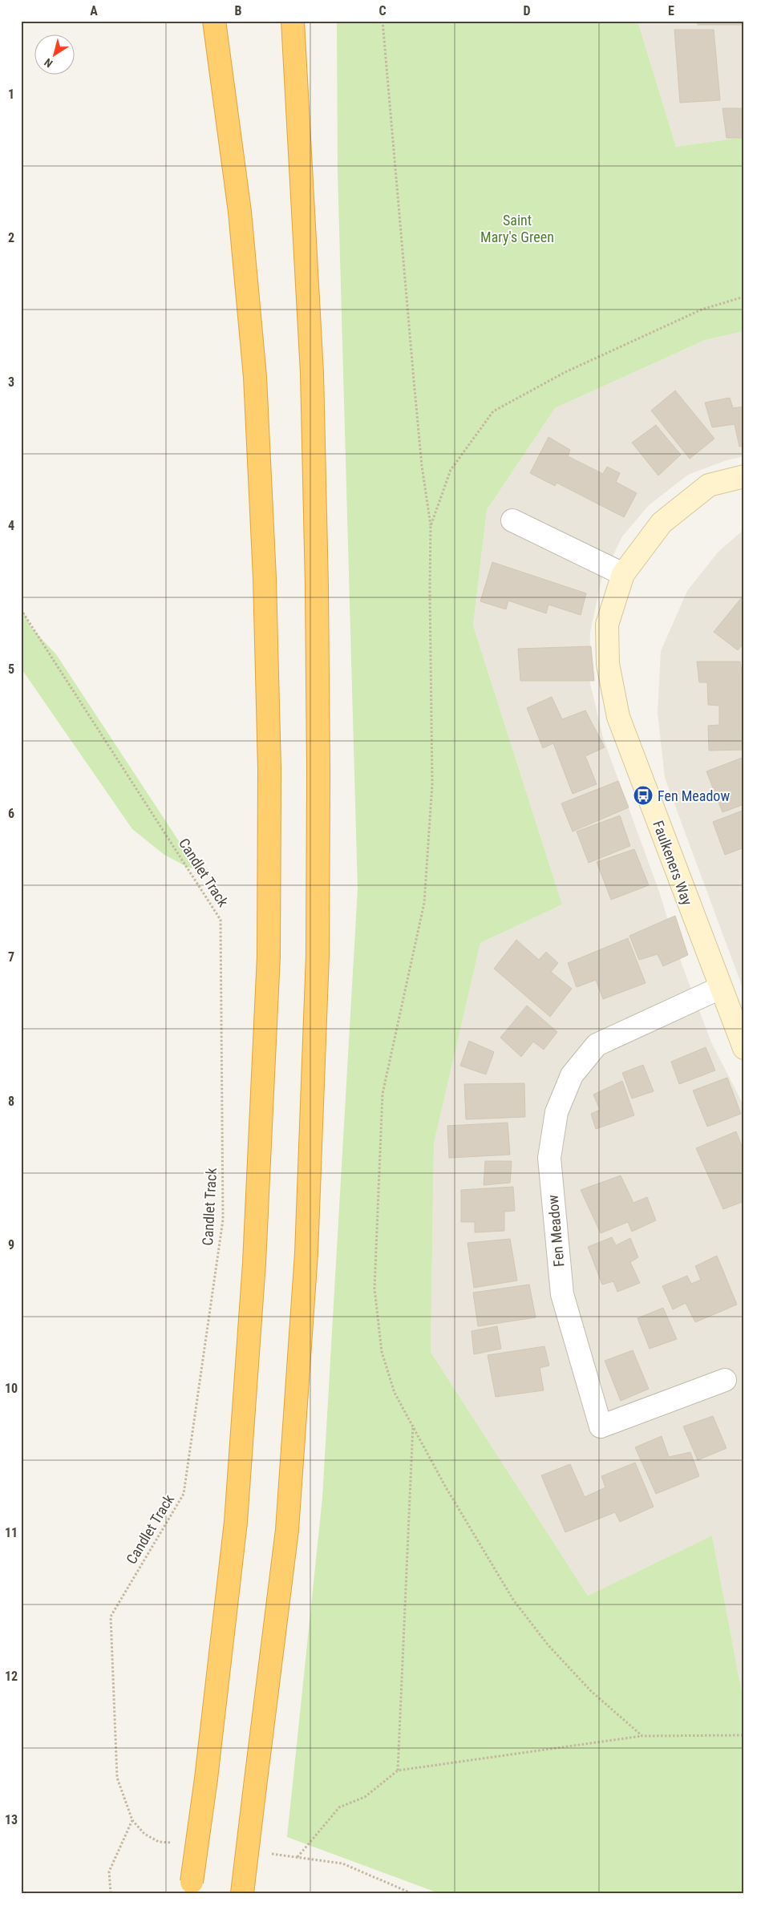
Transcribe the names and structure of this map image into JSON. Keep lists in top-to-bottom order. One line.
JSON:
{"streets":{"street":["Faulkeners Way","Fen Meadow"],"path":["Candlet Track"]},"crossings":[["Faulkeners Way","Fen Meadow"]],"parks":["Saint Mary's Green"],"places":{"bus stop":["Fen Meadow"]},"north":"bottom left","grid":{"columns":["A","B","C","D","E"],"rows":["1","2","3","4","5","6","7","8","9","10","11","12","13"]}}
